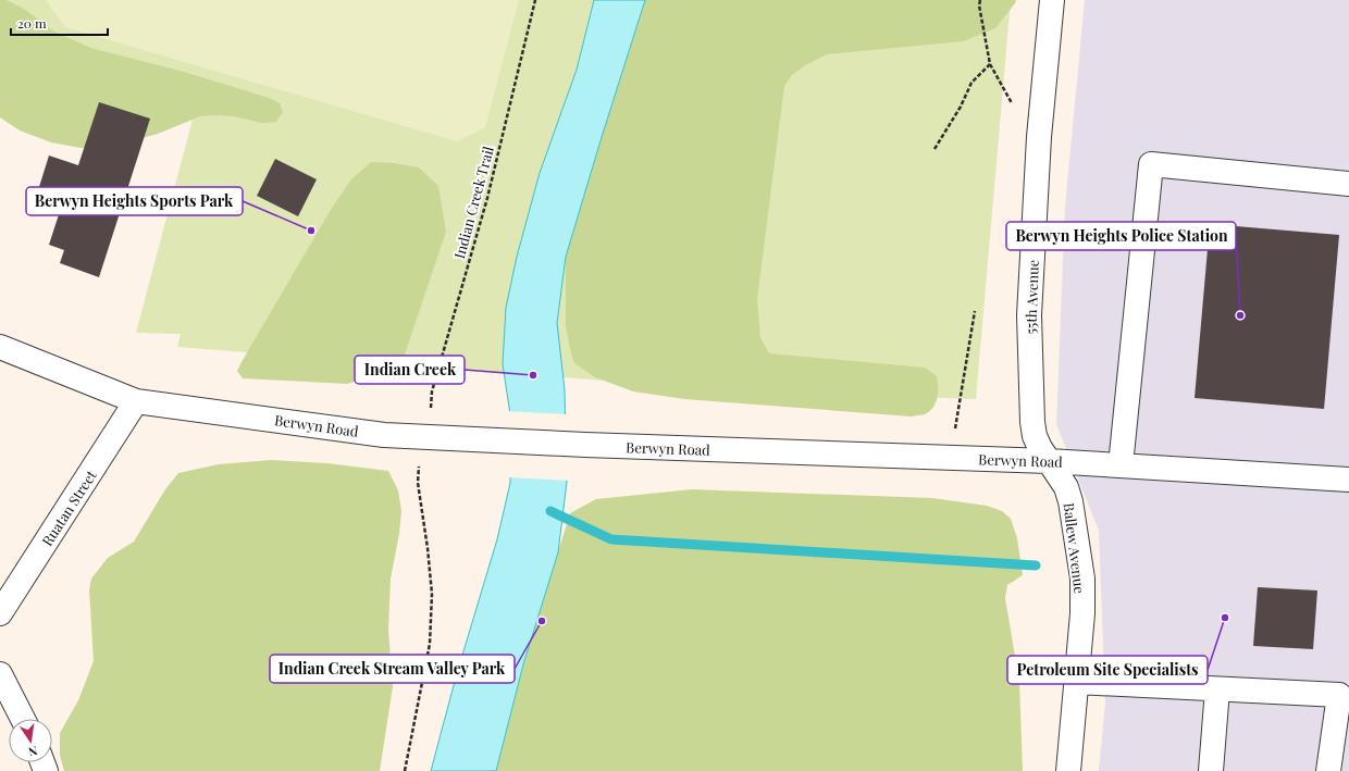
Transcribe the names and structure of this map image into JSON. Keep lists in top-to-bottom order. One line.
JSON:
{"streets":{"street":["55th Avenue","Berwyn Road","Ruatan Street","Ballew Avenue"],"path":["Indian Creek Trail"]},"crossings":[["55th Avenue","Berwyn Road"],["55th Avenue","Ballew Avenue"],["Berwyn Road","Ruatan Street"],["Berwyn Road","Ballew Avenue"]],"places":["Berwyn Heights Sports Park","Berwyn Heights Police Station","Indian Creek","Petroleum Site Specialists","Indian Creek Stream Valley Park"],"scale_bar":"20 m","north":"bottom"}
